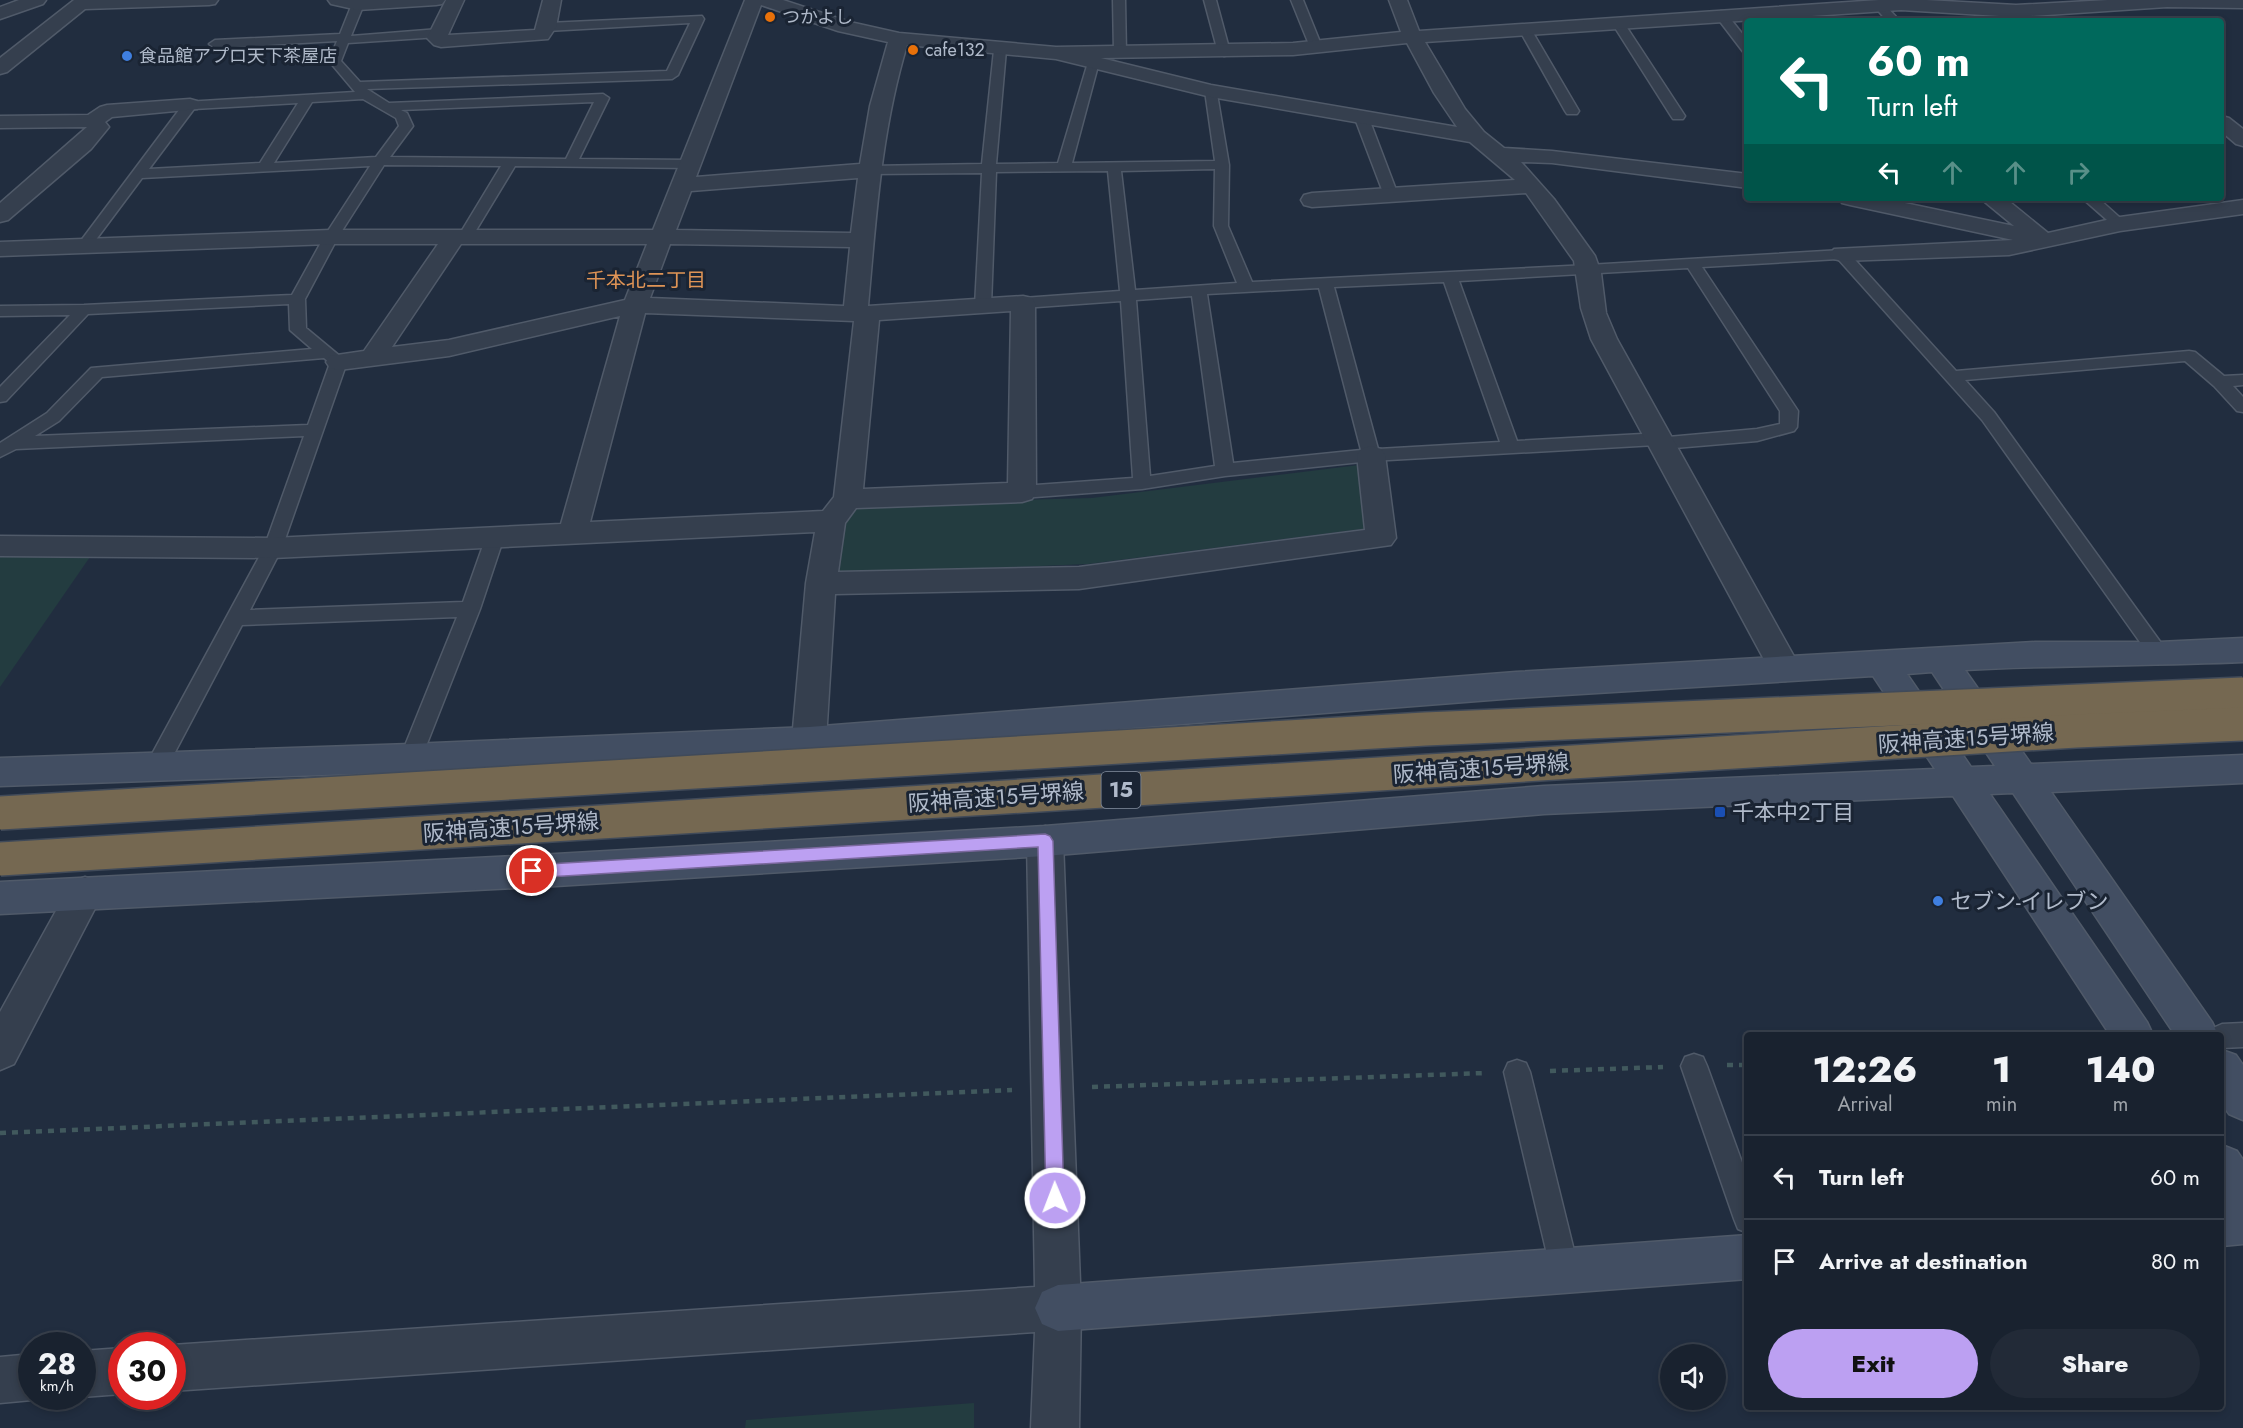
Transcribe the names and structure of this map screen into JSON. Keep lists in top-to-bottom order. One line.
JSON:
{"streets":{"highway":["阪神高速15号堺線","15"]},"districts":["千本北二丁目"],"places":{"other":["つかよし","cafe132","食品館アプロ天下茶屋店","セブン-イレブン"],"transit":["千本中2丁目"]},"page":{"turn":["60 m","Turn left"],"eta":["12:26","Arrival","1","min","140","m"],"list":[{"name":"Turn left","value":"60 m"},{"name":"Arrive at destination","value":"80 m"}],"buttons":["Exit","Share"],"speed":"28 km/h","limit":"30"}}
